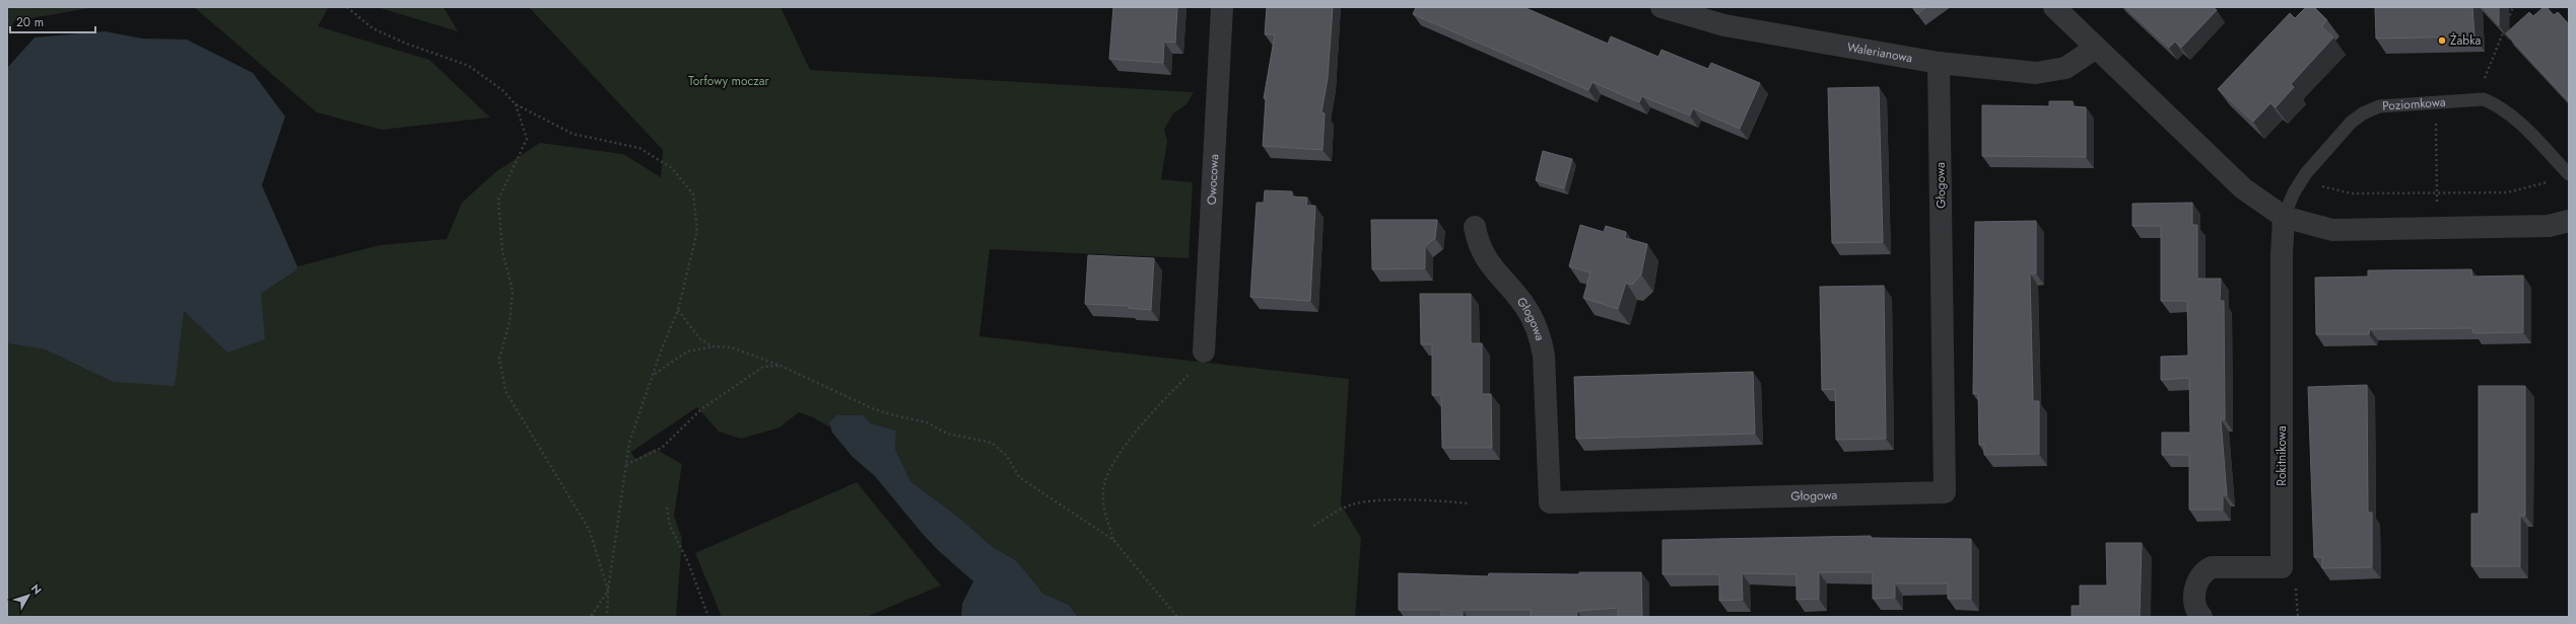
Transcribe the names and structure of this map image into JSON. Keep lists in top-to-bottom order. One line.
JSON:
{"streets":{"street":["Walerianowa","Owocowa","Głogowa","Rokitnikowa"],"lane":["Poziomkowa"]},"crossings":[["Walerianowa","Głogowa"],["Poziomkowa","Rokitnikowa"]],"parks":["Torfowy moczar"],"places":["Żabka"],"scale_bar":"20 m","north":"top right"}
